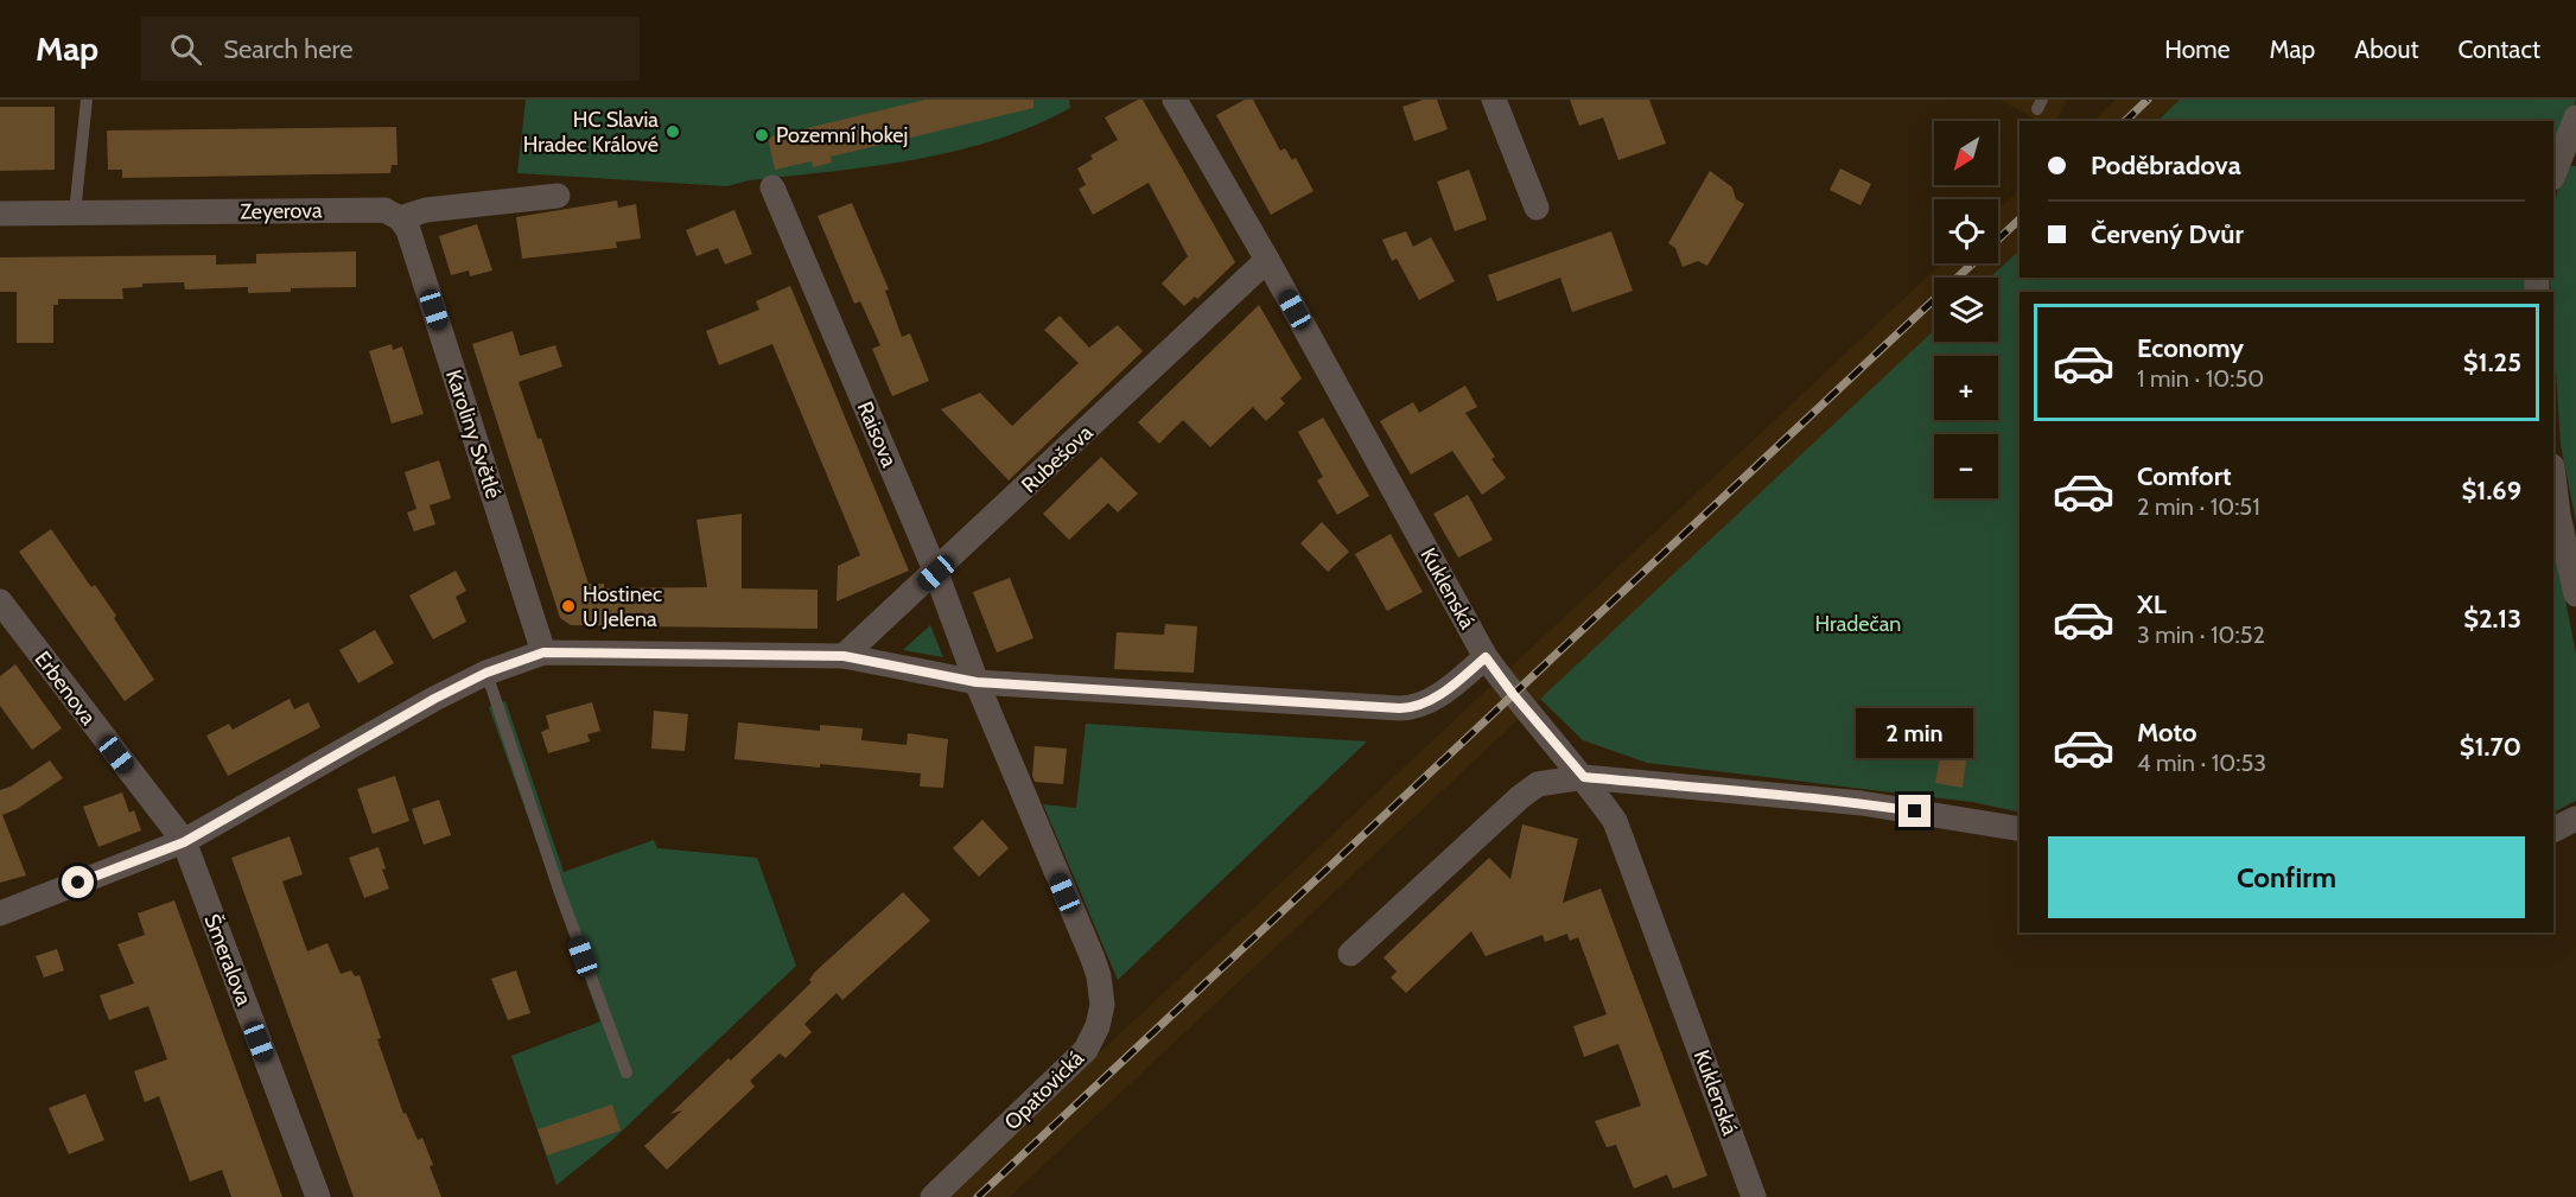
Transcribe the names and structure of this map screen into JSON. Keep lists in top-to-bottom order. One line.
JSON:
{"streets":{"street":["Zeyerova","Karoliny Světlé","Raisova","Rubešova","Kuklenská","Erbenova","Šmeralova","Opatovická"]},"crossings":[["Zeyerova","Karoliny Světlé"],["Raisova","Rubešova"],["Raisova","Opatovická"],["Rubešova","Kuklenská"],["Erbenova","Šmeralova"]],"parks":["Hradečan"],"places":["HC Slavia Hradec Králové","Pozemní hokej","Hostinec U Jelena"],"north":"bottom left","page":{"header":"Map","search":"Search here","nav":["Home","Map","About","Contact"],"map_buttons":["+","−"],"banner":["Poděbradova","Červený Dvůr"],"list":[{"name":"Economy","note":"1 min · 10:50","value":"$1.25"},{"name":"Comfort","note":"2 min · 10:51","value":"$1.69"},{"name":"XL","note":"3 min · 10:52","value":"$2.13"},{"name":"Moto","note":"4 min · 10:53","value":"$1.70"}],"bubble":"2 min","buttons":"Confirm"}}
